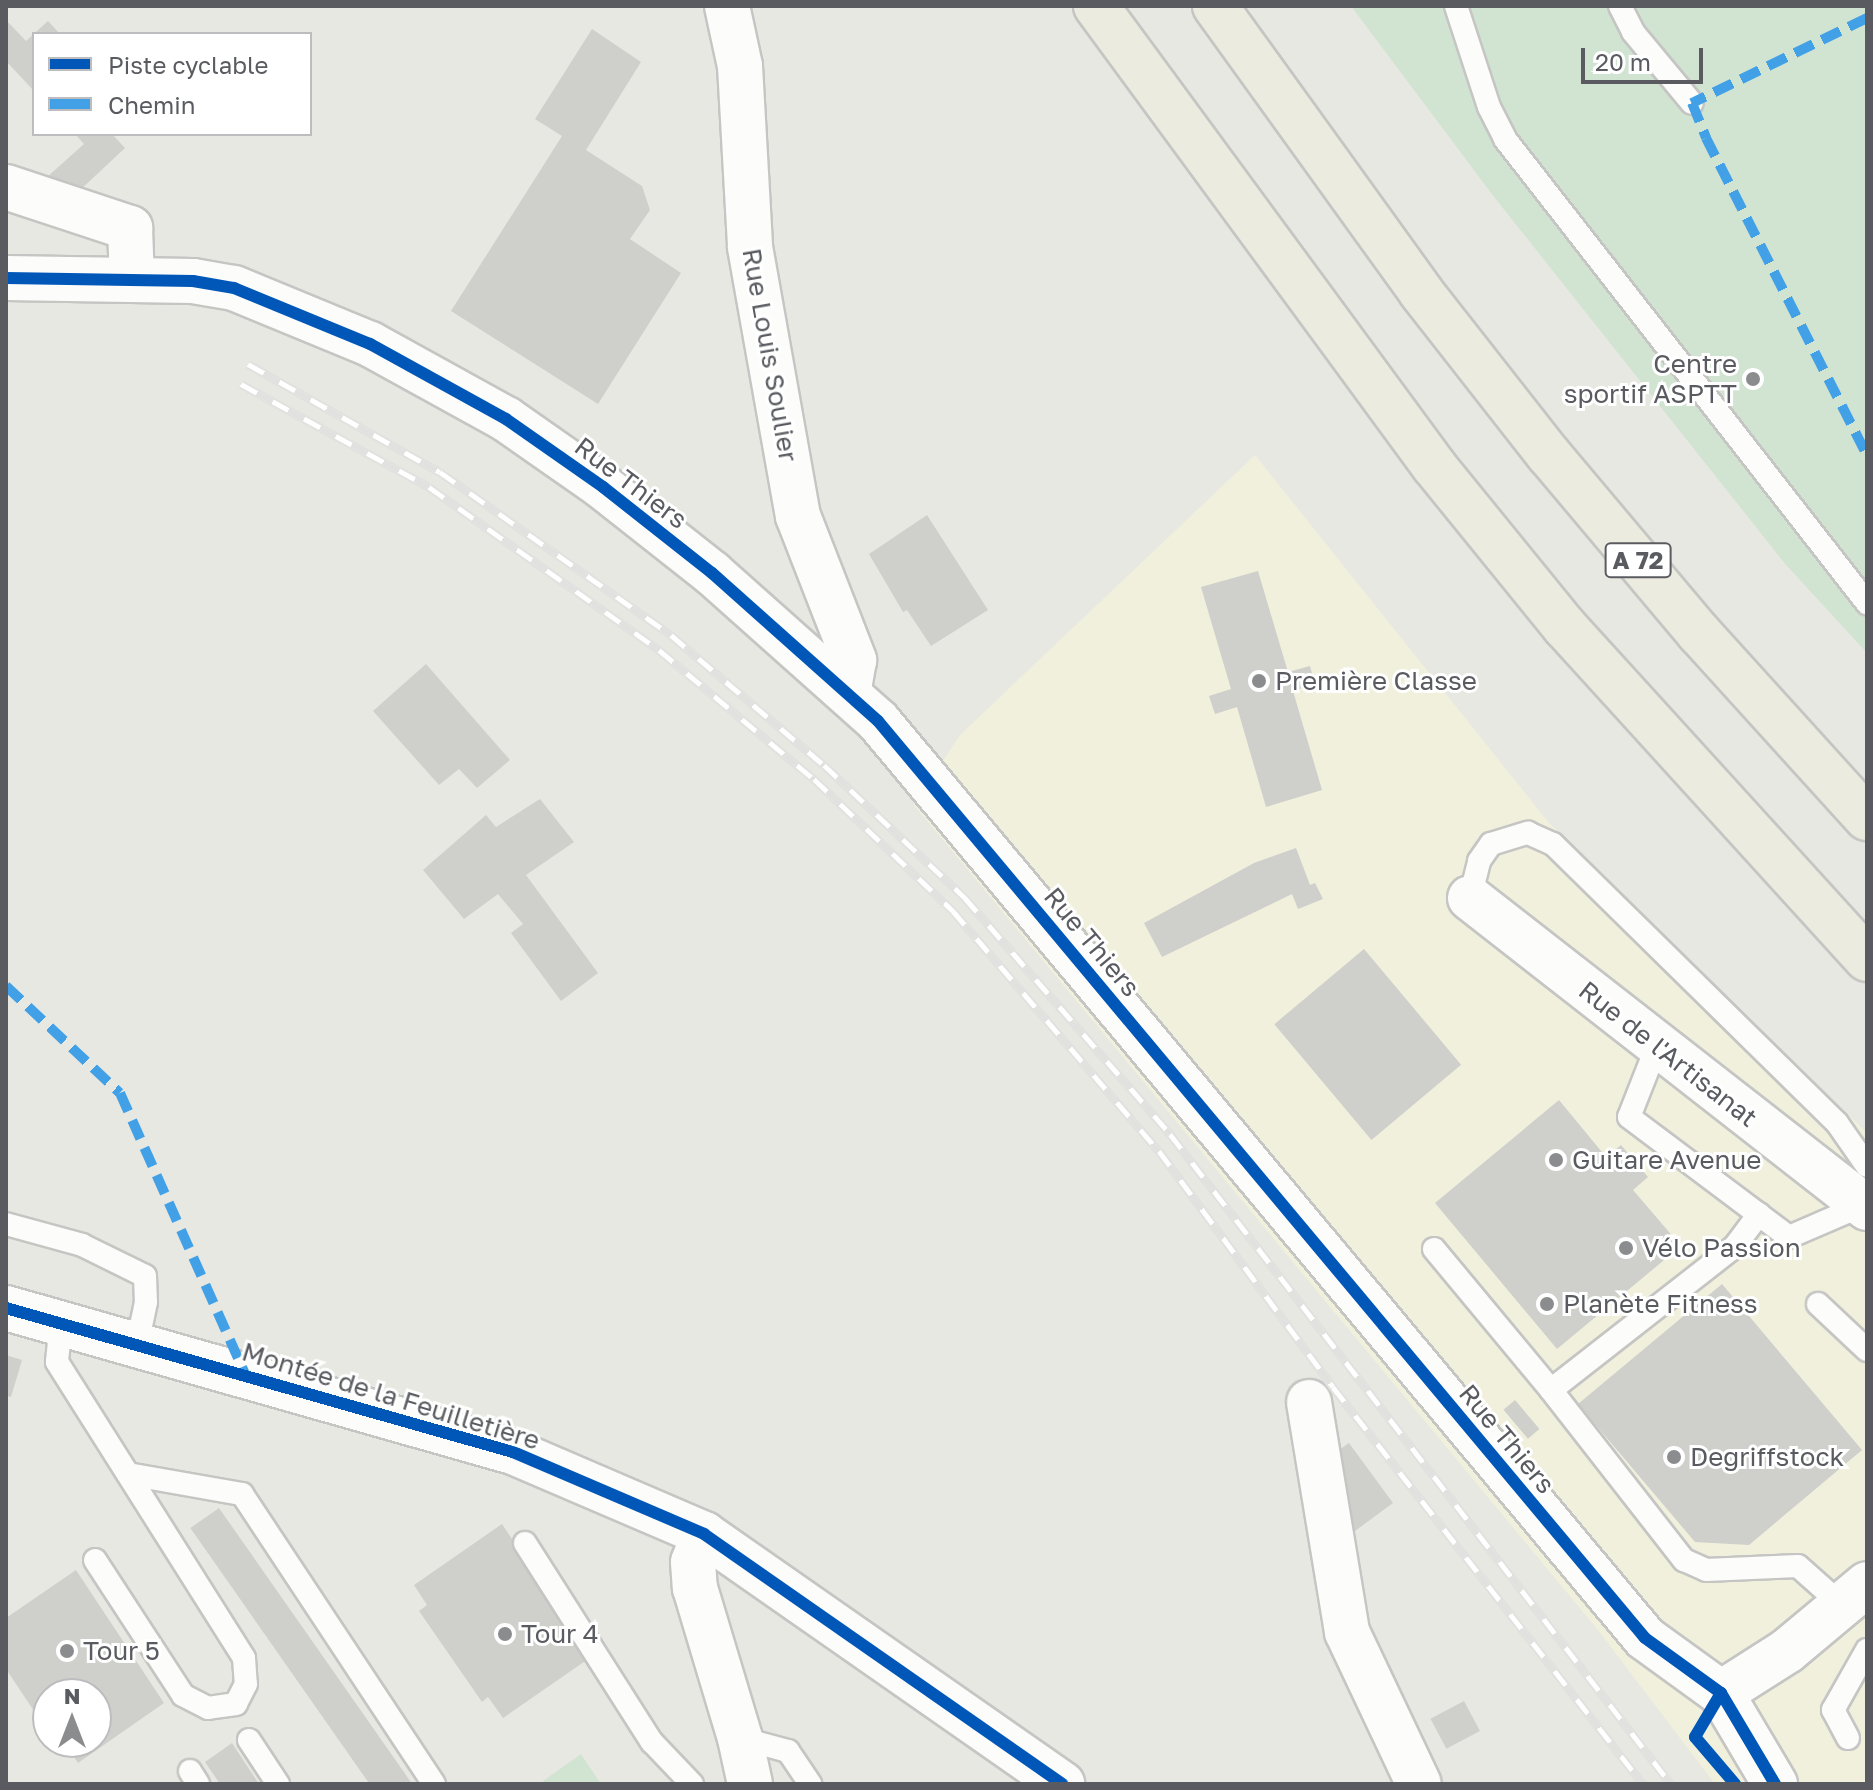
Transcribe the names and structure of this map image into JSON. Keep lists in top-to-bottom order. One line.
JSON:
{"streets":{"highway":["A 72"],"street":["Rue Louis Soulier","Rue Thiers","Rue de l'Artisanat","Montée de la Feuilletière"]},"crossings":[["Rue Louis Soulier","Rue Thiers"]],"places":["Centre sportif ASPTT","Première Classe","Guitare Avenue","Vélo Passion","Planète Fitness","Degriffstock","Tour 4","Tour 5"],"legend":["Piste cyclable","Chemin"],"scale_bar":"20 m","north":"top"}
